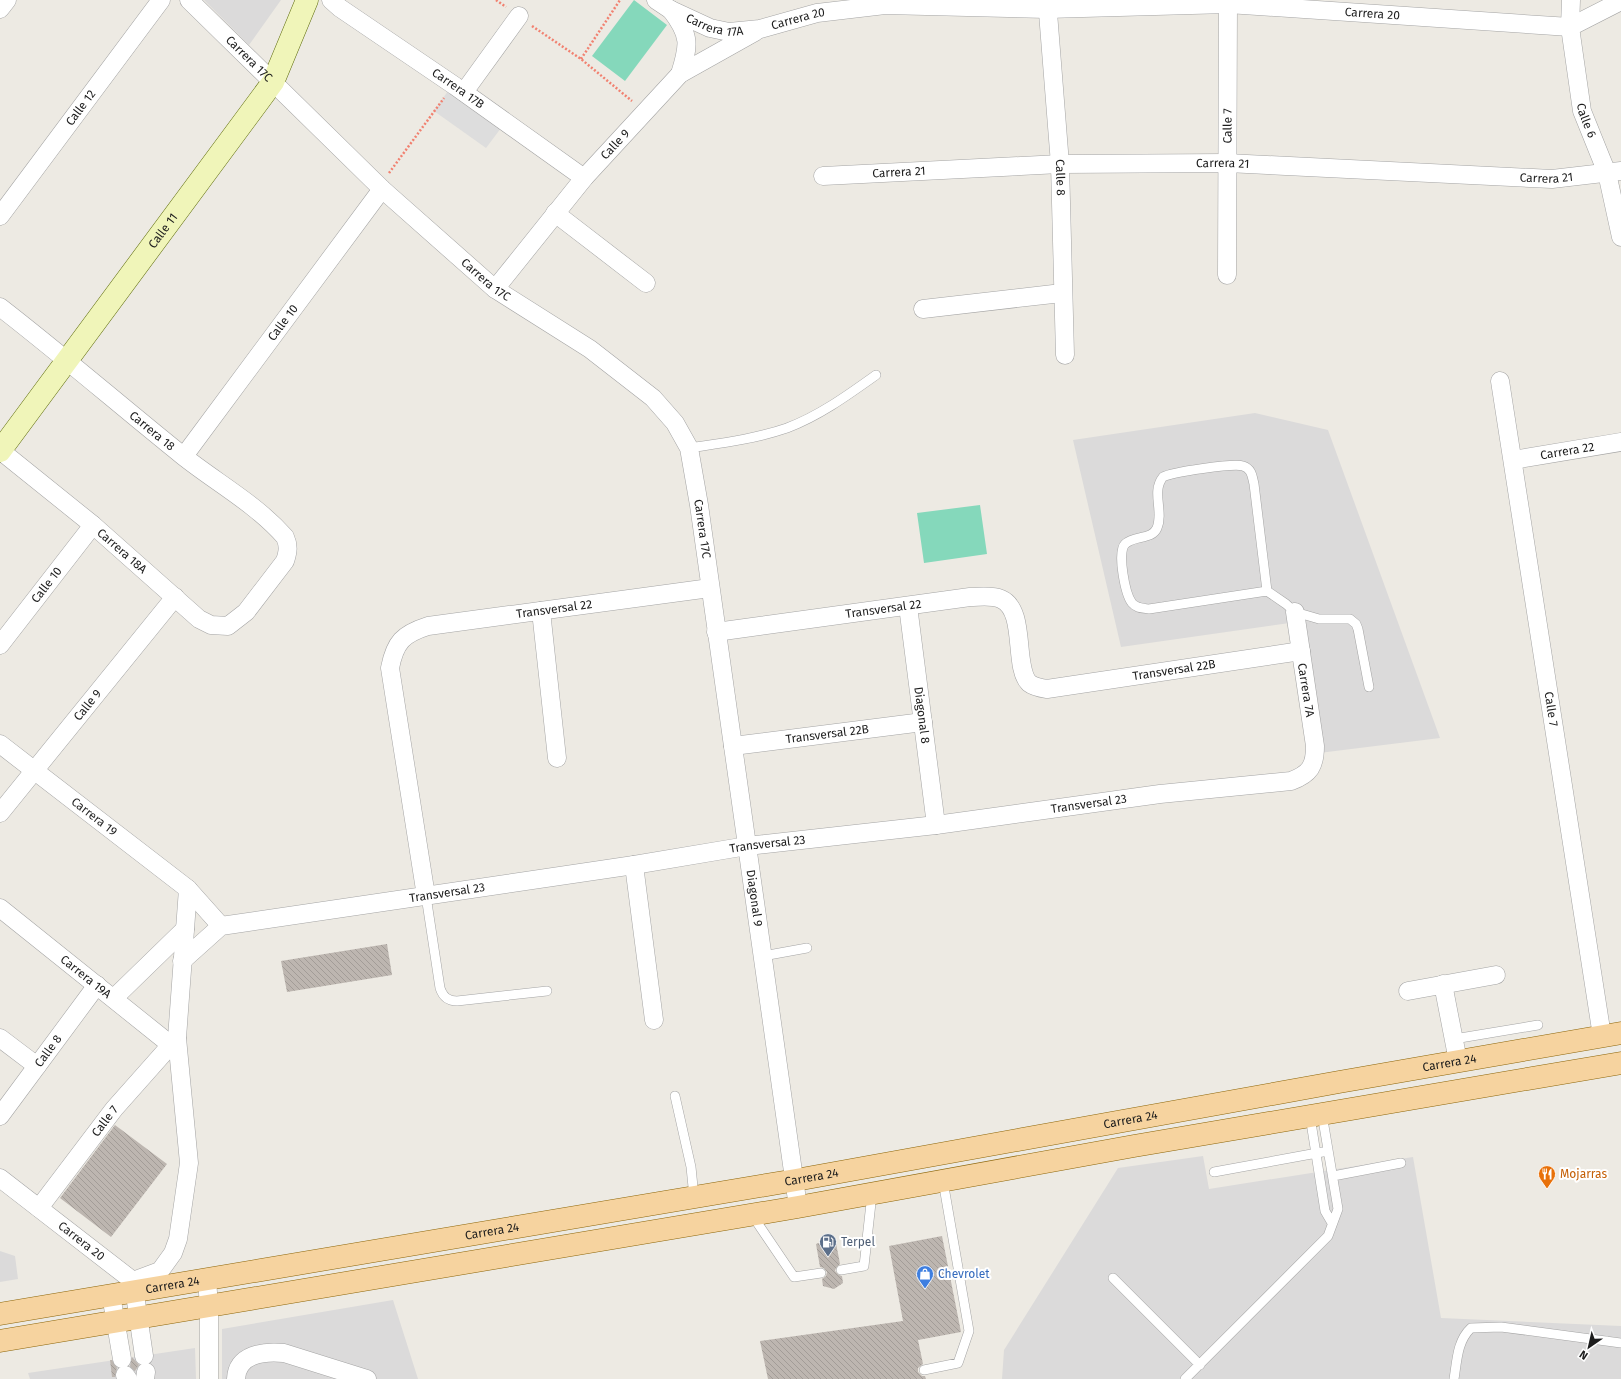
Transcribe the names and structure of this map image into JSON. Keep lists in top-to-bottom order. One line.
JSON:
{"streets":{"main road":["Carrera 24"],"street":["Carrera 20","Carrera 17A","Carrera 17C","Carrera 17B","Calle 12","Calle 6","Calle 7","Calle 9","Carrera 21","Calle 8","Calle 11","Calle 10","Carrera 18","Carrera 22","Carrera 18A","Transversal 22","Transversal 22B","Carrera 7A","Diagonal 8","Transversal 23","Carrera 19","Diagonal 9","Carrera 19A"]},"crossings":[["Carrera 20","Carrera 17A"],["Carrera 20","Calle 6"],["Carrera 20","Calle 7"],["Carrera 20","Calle 9"],["Carrera 20","Calle 8"],["Carrera 20","Carrera 24"],["Carrera 17A","Calle 9"],["Carrera 17C","Calle 9"],["Carrera 17C","Calle 11"],["Carrera 17C","Calle 10"],["Carrera 17C","Transversal 22"],["Carrera 17C","Diagonal 9"],["Carrera 17B","Calle 9"],["Calle 6","Carrera 21"],["Calle 7","Carrera 21"],["Calle 7","Carrera 22"],["Calle 7","Carrera 19A"],["Calle 7","Carrera 24"],["Calle 9","Carrera 18A"],["Calle 9","Carrera 19"],["Carrera 21","Calle 8"],["Calle 8","Carrera 19A"],["Calle 11","Carrera 18"],["Calle 11","Carrera 18A"],["Calle 10","Carrera 18"],["Calle 10","Carrera 18A"],["Carrera 18","Carrera 18A"],["Transversal 22","Transversal 22B"],["Transversal 22","Diagonal 8"],["Transversal 22","Transversal 23"],["Transversal 22","Diagonal 9"],["Transversal 22B","Carrera 7A"],["Transversal 22B","Diagonal 8"],["Transversal 22B","Diagonal 9"],["Carrera 7A","Transversal 23"],["Diagonal 8","Transversal 23"],["Transversal 23","Diagonal 9"],["Diagonal 9","Carrera 24"]],"places":{"restaurant":["Mojarras"],"fuel station":["Terpel"],"shop":["Chevrolet"]},"north":"bottom left"}
